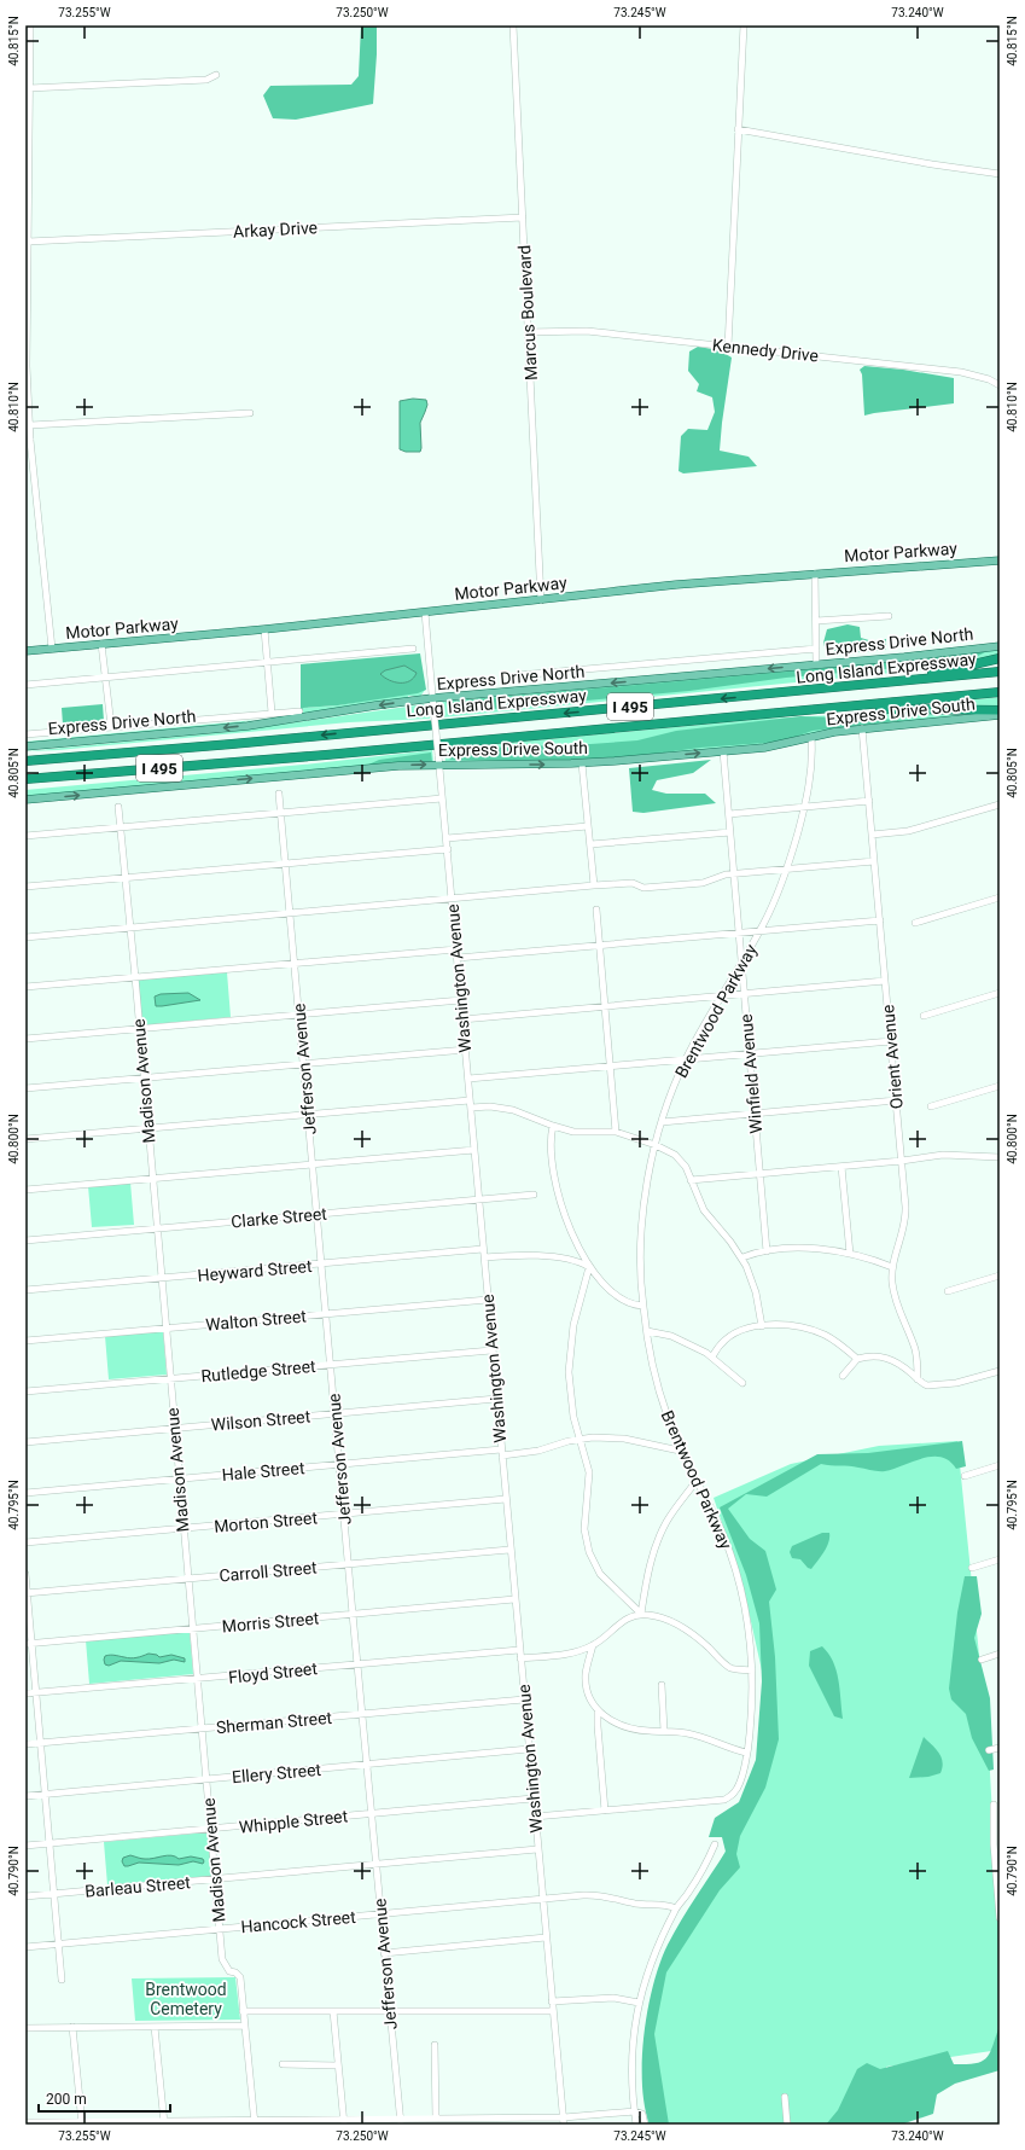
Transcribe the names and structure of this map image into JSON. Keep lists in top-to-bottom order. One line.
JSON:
{"streets":{"highway":["Long Island Expressway","I 495"],"main road":["Motor Parkway","Express Drive North","Express Drive South"],"street":["Arkay Drive","Marcus Boulevard","Kennedy Drive","Washington Avenue","Brentwood Parkway","Orient Avenue","Jefferson Avenue","Winfield Avenue","Madison Avenue","Clarke Street","Heyward Street","Walton Street","Rutledge Street","Wilson Street","Hale Street","Morton Street","Carroll Street","Morris Street","Floyd Street","Sherman Street","Ellery Street","Whipple Street","Barleau Street","Hancock Street"]},"crossings":[["Arkay Drive","Marcus Boulevard"],["Marcus Boulevard","Kennedy Drive"],["Marcus Boulevard","Motor Parkway"],["Motor Parkway","Washington Avenue"],["Express Drive North","Washington Avenue"],["Express Drive South","Washington Avenue"],["Express Drive South","Brentwood Parkway"],["Express Drive South","Orient Avenue"],["Express Drive South","Winfield Avenue"],["Washington Avenue","Clarke Street"],["Washington Avenue","Heyward Street"],["Washington Avenue","Walton Street"],["Washington Avenue","Rutledge Street"],["Washington Avenue","Wilson Street"],["Washington Avenue","Hale Street"],["Washington Avenue","Morton Street"],["Washington Avenue","Carroll Street"],["Washington Avenue","Morris Street"],["Washington Avenue","Floyd Street"],["Washington Avenue","Sherman Street"],["Washington Avenue","Ellery Street"],["Washington Avenue","Whipple Street"],["Washington Avenue","Barleau Street"],["Washington Avenue","Hancock Street"],["Brentwood Parkway","Winfield Avenue"],["Brentwood Parkway","Hale Street"],["Jefferson Avenue","Clarke Street"],["Jefferson Avenue","Heyward Street"],["Jefferson Avenue","Walton Street"],["Jefferson Avenue","Rutledge Street"],["Jefferson Avenue","Wilson Street"],["Jefferson Avenue","Hale Street"],["Jefferson Avenue","Morton Street"],["Jefferson Avenue","Carroll Street"],["Jefferson Avenue","Morris Street"],["Jefferson Avenue","Floyd Street"],["Jefferson Avenue","Sherman Street"],["Jefferson Avenue","Ellery Street"],["Jefferson Avenue","Whipple Street"],["Jefferson Avenue","Barleau Street"],["Jefferson Avenue","Hancock Street"],["Madison Avenue","Clarke Street"],["Madison Avenue","Heyward Street"],["Madison Avenue","Walton Street"],["Madison Avenue","Rutledge Street"],["Madison Avenue","Wilson Street"],["Madison Avenue","Hale Street"],["Madison Avenue","Morton Street"],["Madison Avenue","Carroll Street"],["Madison Avenue","Morris Street"],["Madison Avenue","Floyd Street"],["Madison Avenue","Sherman Street"],["Madison Avenue","Ellery Street"],["Madison Avenue","Whipple Street"],["Madison Avenue","Barleau Street"],["Madison Avenue","Hancock Street"]],"one_way":["Express Drive North","Express Drive South"],"parks":["Brentwood Cemetery"],"scale_bar":"200 m","coordinates":["73.255°W","73.250°W","73.245°W","73.240°W","40.815°N","40.810°N","40.805°N","40.800°N","40.795°N","40.790°N"]}
